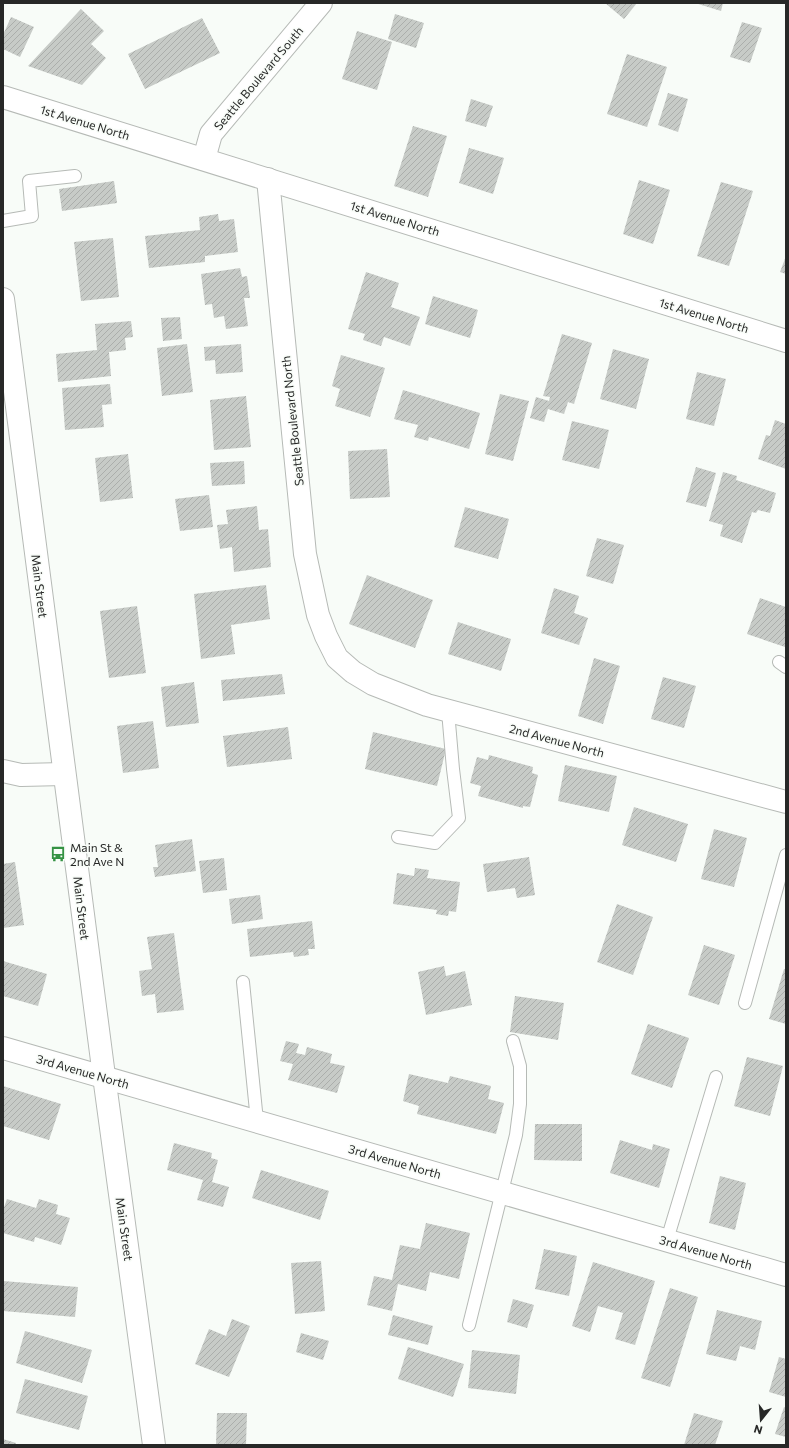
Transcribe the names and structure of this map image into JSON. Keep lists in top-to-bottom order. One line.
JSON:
{"streets":{"street":["Seattle Boulevard South","1st Avenue North","Seattle Boulevard North","Main Street","2nd Avenue North","3rd Avenue North"]},"crossings":[["Seattle Boulevard South","1st Avenue North"],["1st Avenue North","Seattle Boulevard North"],["Seattle Boulevard North","2nd Avenue North"],["Main Street","3rd Avenue North"]],"places":{"bus stop":["Main St & 2nd Ave N"]},"north":"bottom"}
